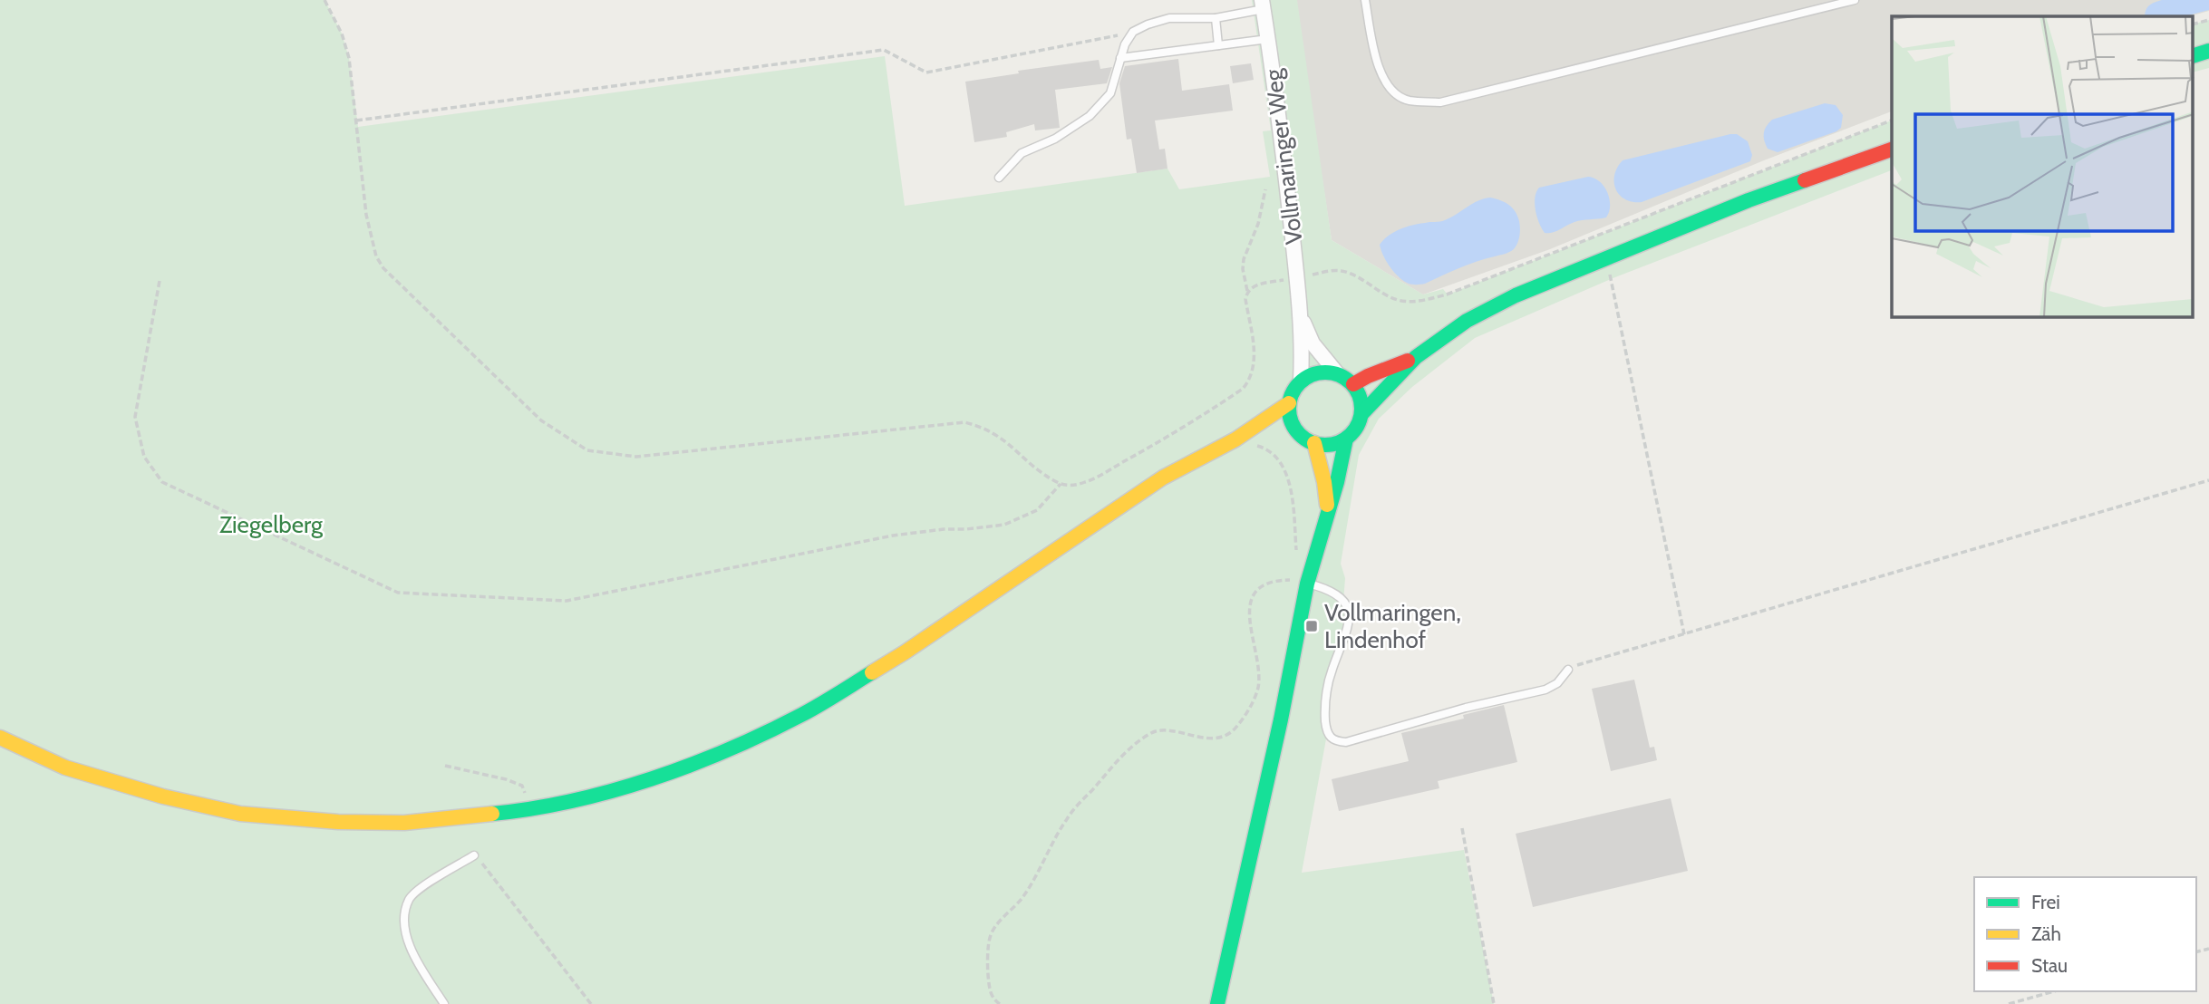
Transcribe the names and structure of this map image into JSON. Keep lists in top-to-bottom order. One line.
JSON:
{"streets":{"street":["Vollmaringer Weg"]},"parks":["Ziegelberg"],"places":{"transit":["Vollmaringen, Lindenhof"]},"legend":["Frei","Zäh","Stau"]}
